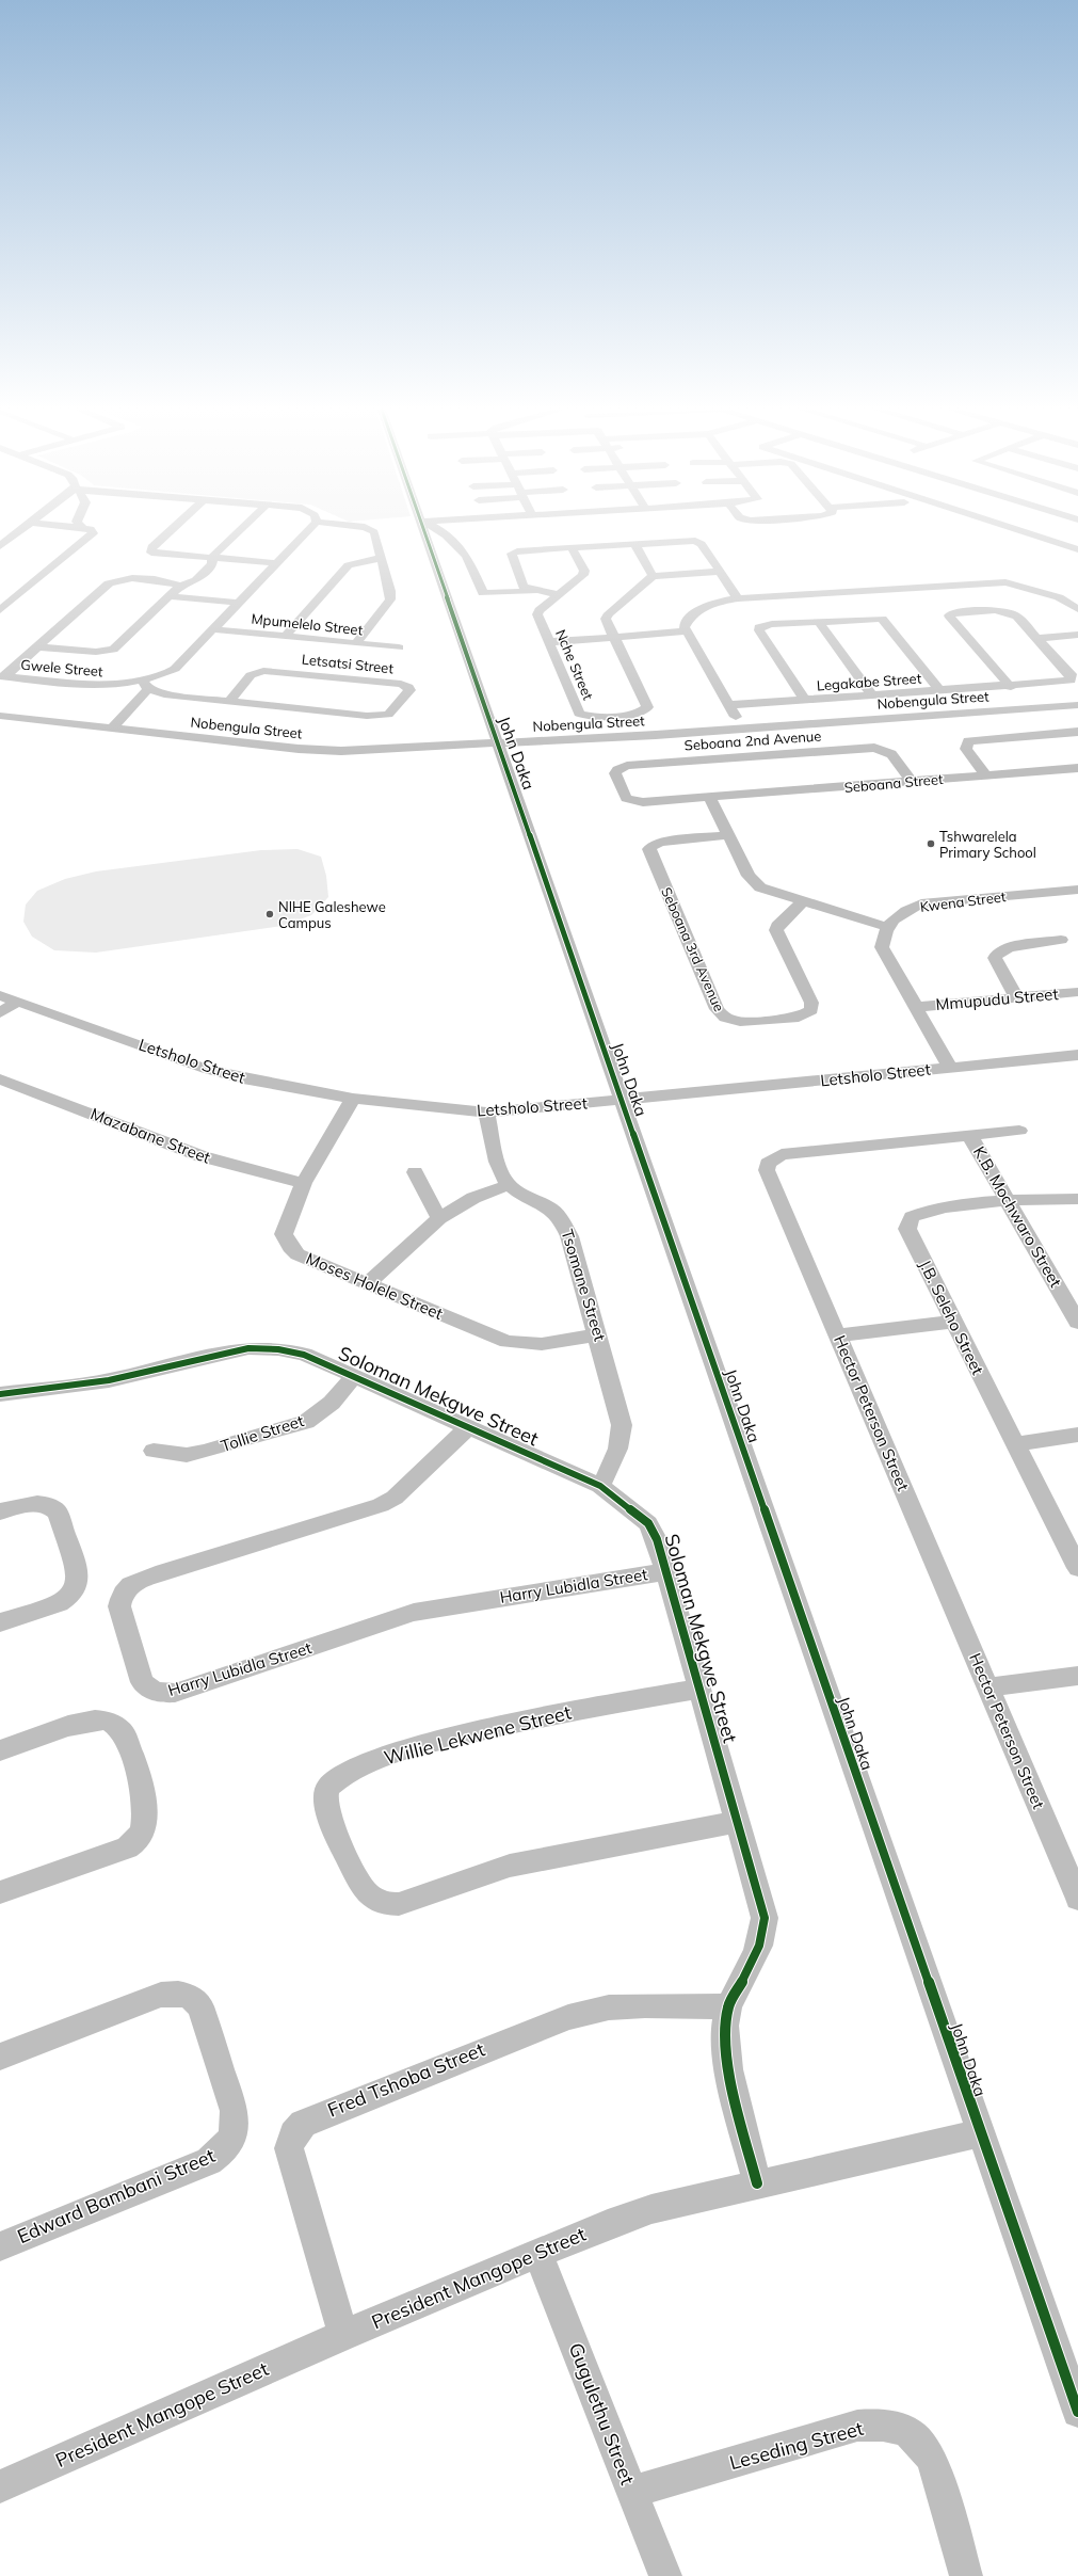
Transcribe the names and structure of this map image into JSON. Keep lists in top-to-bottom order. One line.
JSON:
{"streets":{"street":["Mpumelelo Street","Letsatsi Street","Nche Street","Gwele Street","Legakabe Street","Nobengula Street","Seboana 2nd Avenue","John Daka","Seboana Street","Kwena Street","Seboana 3rd Avenue","Mmupudu Street","Letsholo Street","Mazabane Street","K.B. Mochwaro Street","Tsomane Street","Moses Holele Street","J.B. Seleho Street","Soloman Mekgwe Street","Hector Peterson Street","Tollie Street","Harry Lubidla Street","Willie Lekwene Street","Fred Tshoba Street","Edward Bambani Street","President Mangope Street","Gugulethu Street","Leseding Street"]},"crossings":[["Mpumelelo Street","Gwele Street"],["Letsatsi Street","Gwele Street"],["Nobengula Street","John Daka"],["Seboana 2nd Avenue","Seboana Street"],["John Daka","Letsholo Street"],["John Daka","President Mangope Street"],["Letsholo Street","Moses Holele Street"],["Mazabane Street","Moses Holele Street"],["K.B. Mochwaro Street","J.B. Seleho Street"],["K.B. Mochwaro Street","Hector Peterson Street"],["Tsomane Street","Moses Holele Street"],["Tsomane Street","Soloman Mekgwe Street"],["Soloman Mekgwe Street","Tollie Street"],["Soloman Mekgwe Street","Harry Lubidla Street"],["Soloman Mekgwe Street","Willie Lekwene Street"],["Soloman Mekgwe Street","Fred Tshoba Street"],["Soloman Mekgwe Street","President Mangope Street"],["Fred Tshoba Street","President Mangope Street"],["President Mangope Street","Gugulethu Street"],["Gugulethu Street","Leseding Street"]],"places":["Tshwarelela Primary School","NIHE Galeshewe Campus"]}
